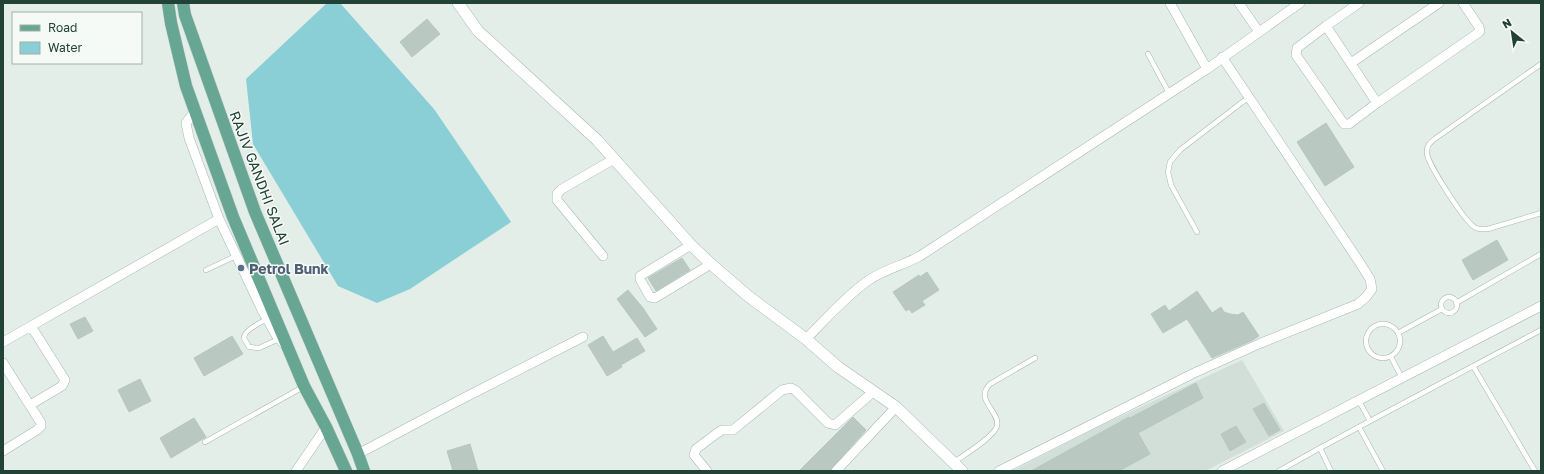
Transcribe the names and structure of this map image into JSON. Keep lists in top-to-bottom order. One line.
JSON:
{"streets":{"main road":["RAJIV GANDHI SALAI"]},"places":["Petrol Bunk"],"legend":["Road","Water"],"north":"top left"}
